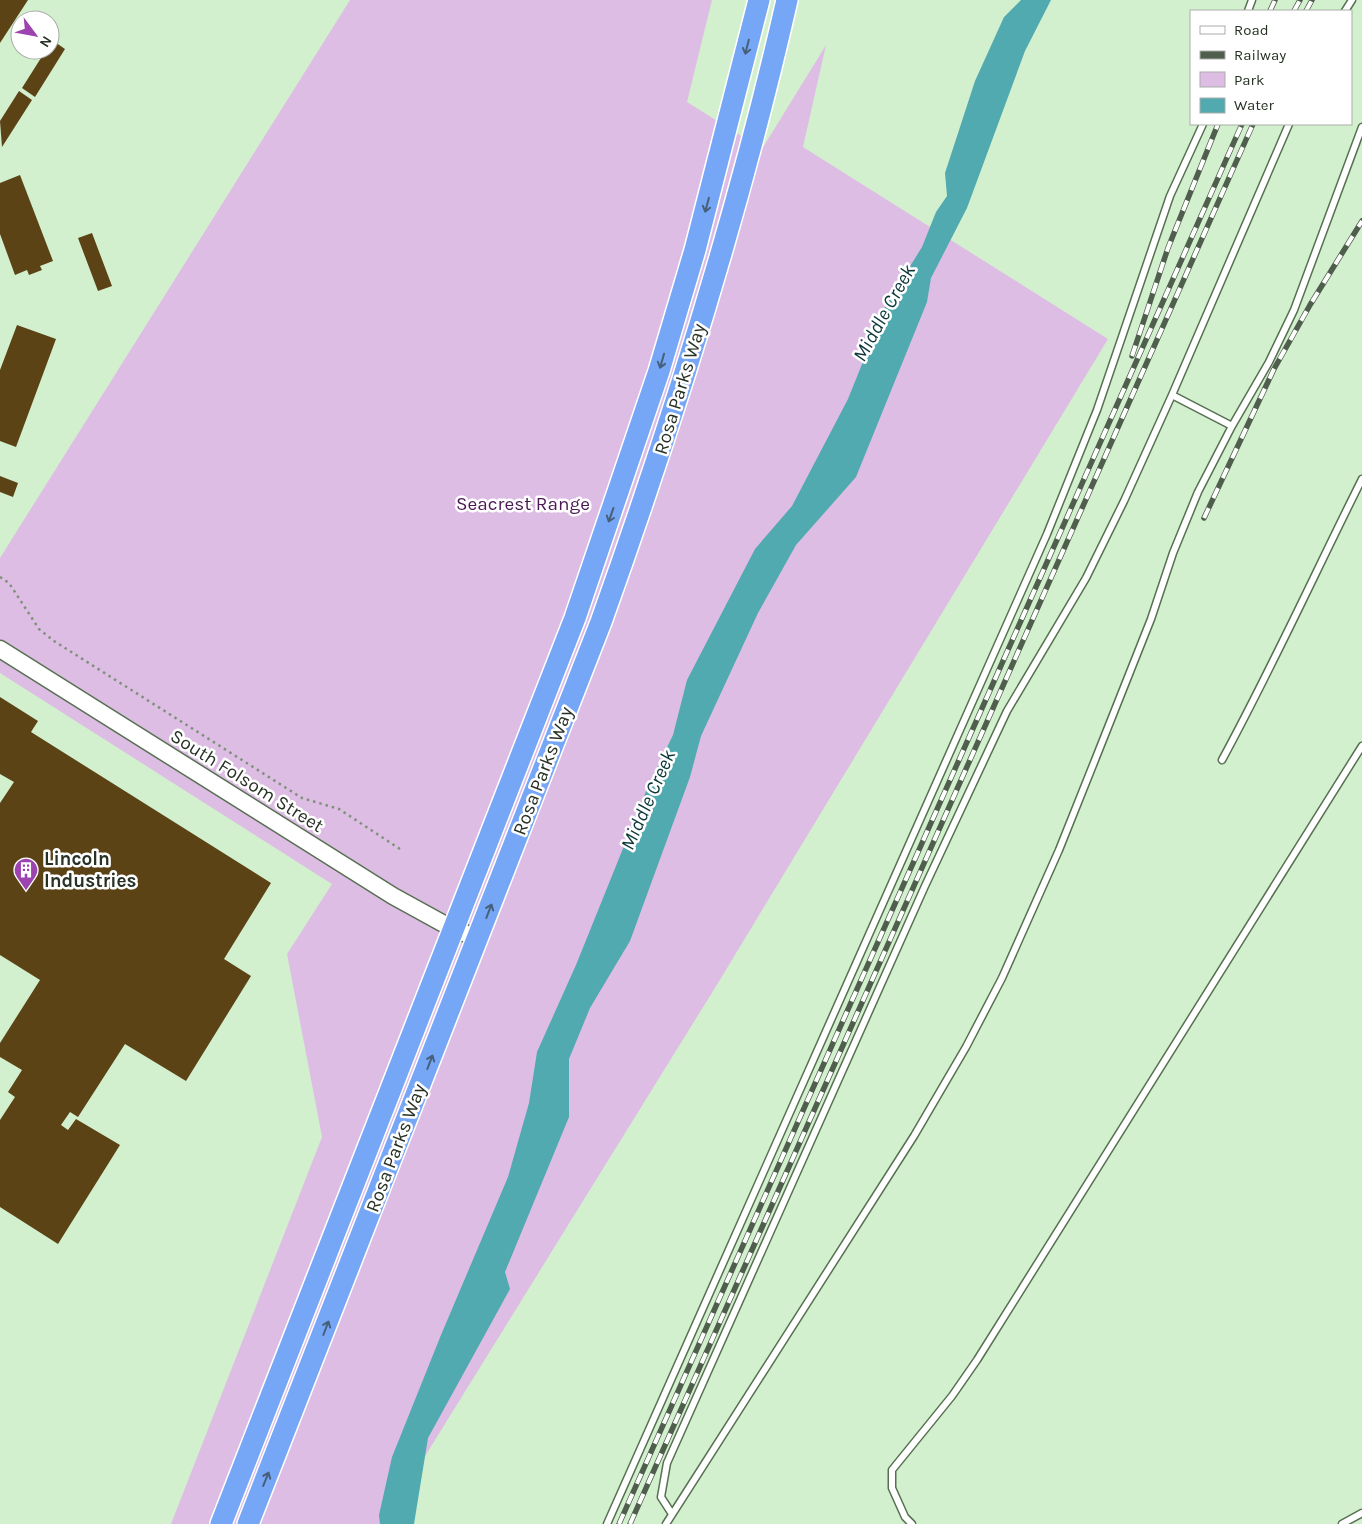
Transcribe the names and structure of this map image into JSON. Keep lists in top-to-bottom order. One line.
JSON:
{"streets":{"highway":["Rosa Parks Way"],"street":["South Folsom Street"]},"crossings":[["Rosa Parks Way","South Folsom Street"]],"water":["Middle Creek"],"parks":["Seacrest Range"],"places":{"building":["Lincoln Industries"]},"legend":["Road","Railway","Park","Water"],"north":"bottom right"}
